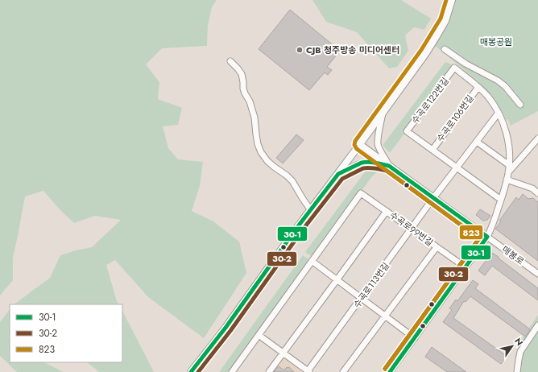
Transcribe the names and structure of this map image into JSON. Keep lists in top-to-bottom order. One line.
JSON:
{"streets":{"street":["수곡로122번길","수곡로106번길","수곡로99번길","매봉로","수곡로113번길"]},"crossings":[["수곡로122번길","수곡로106번길"],["수곡로122번길","수곡로113번길"],["수곡로106번길","수곡로99번길"],["수곡로106번길","매봉로"],["수곡로106번길","수곡로113번길"],["수곡로99번길","수곡로113번길"],["매봉로","수곡로113번길"]],"parks":["매봉공원"],"places":["CJB 청주방송 미디어센터"],"lines":["transit line 823","transit line 30-1","transit line 30-2"],"legend":["30-1","30-2","823"],"north":"top right"}
